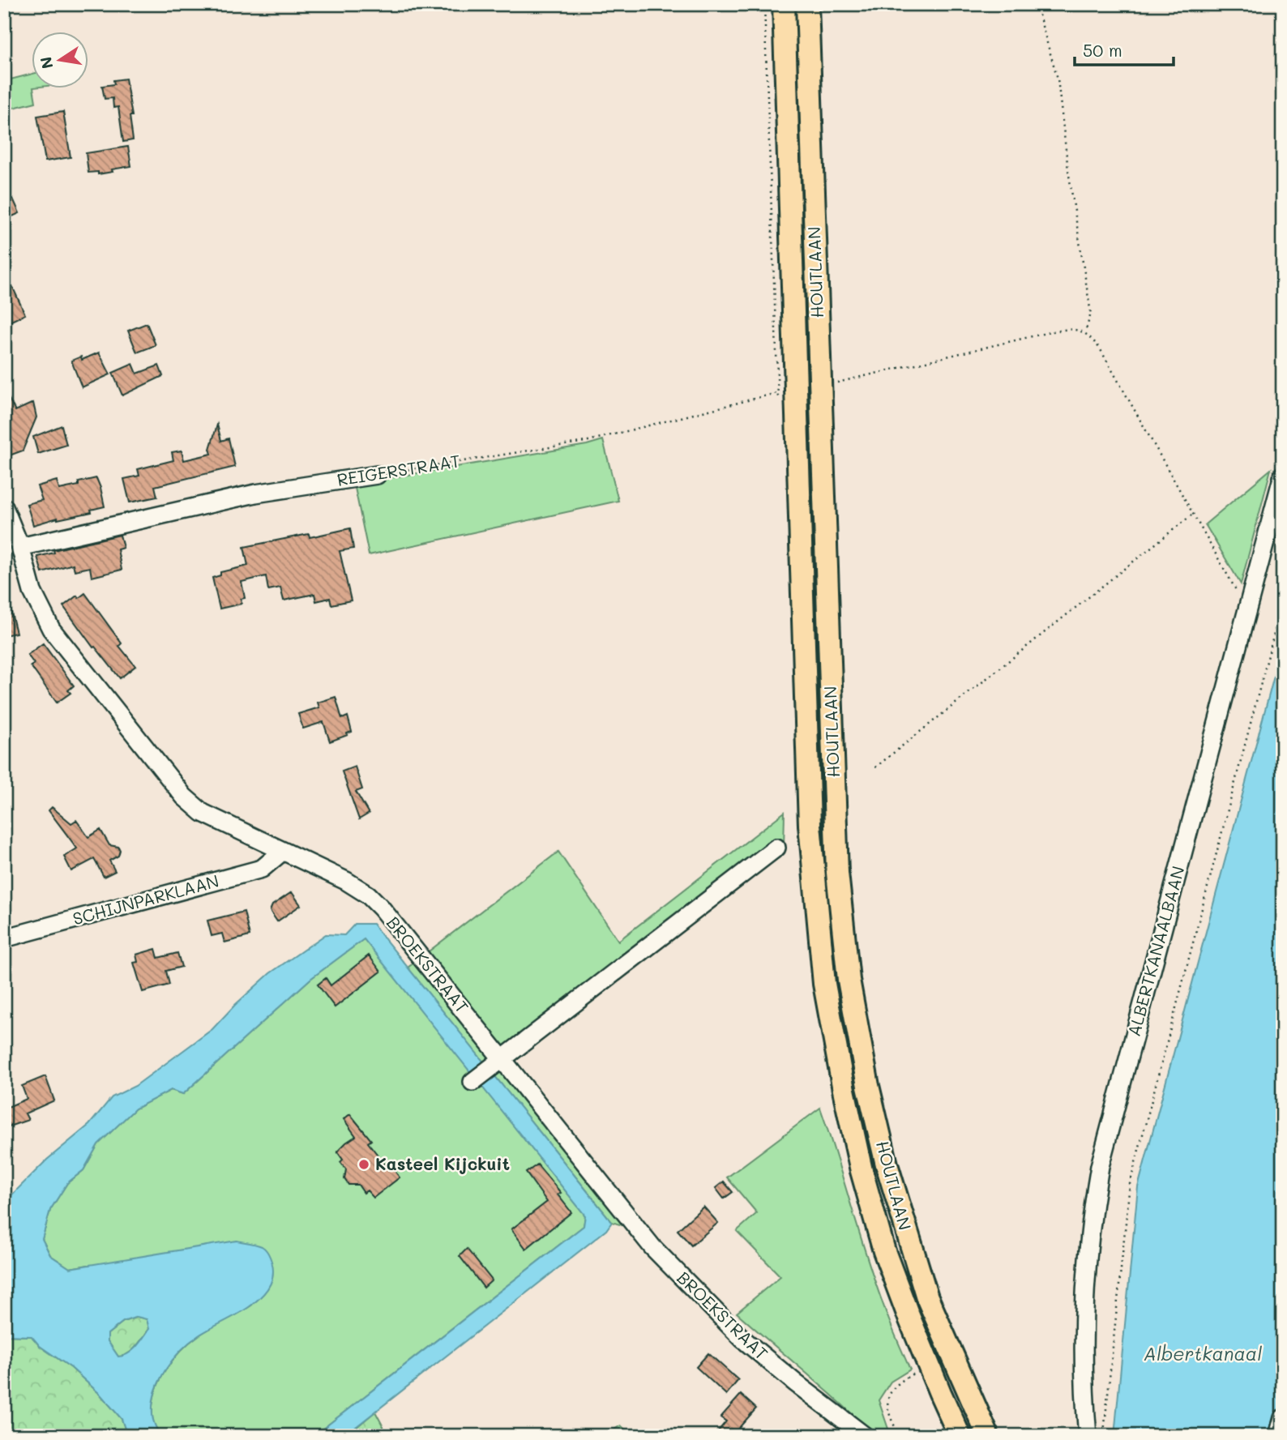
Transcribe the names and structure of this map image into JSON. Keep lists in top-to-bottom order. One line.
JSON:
{"streets":{"main road":["HOUTLAAN"],"street":["REIGERSTRAAT","SCHIJNPARKLAAN","ALBERTKANAALBAAN","BROEKSTRAAT"]},"crossings":[["REIGERSTRAAT","BROEKSTRAAT"],["SCHIJNPARKLAAN","BROEKSTRAAT"]],"water":["Albertkanaal"],"places":["Kasteel Kijckuit"],"scale_bar":"50 m","north":"left"}
